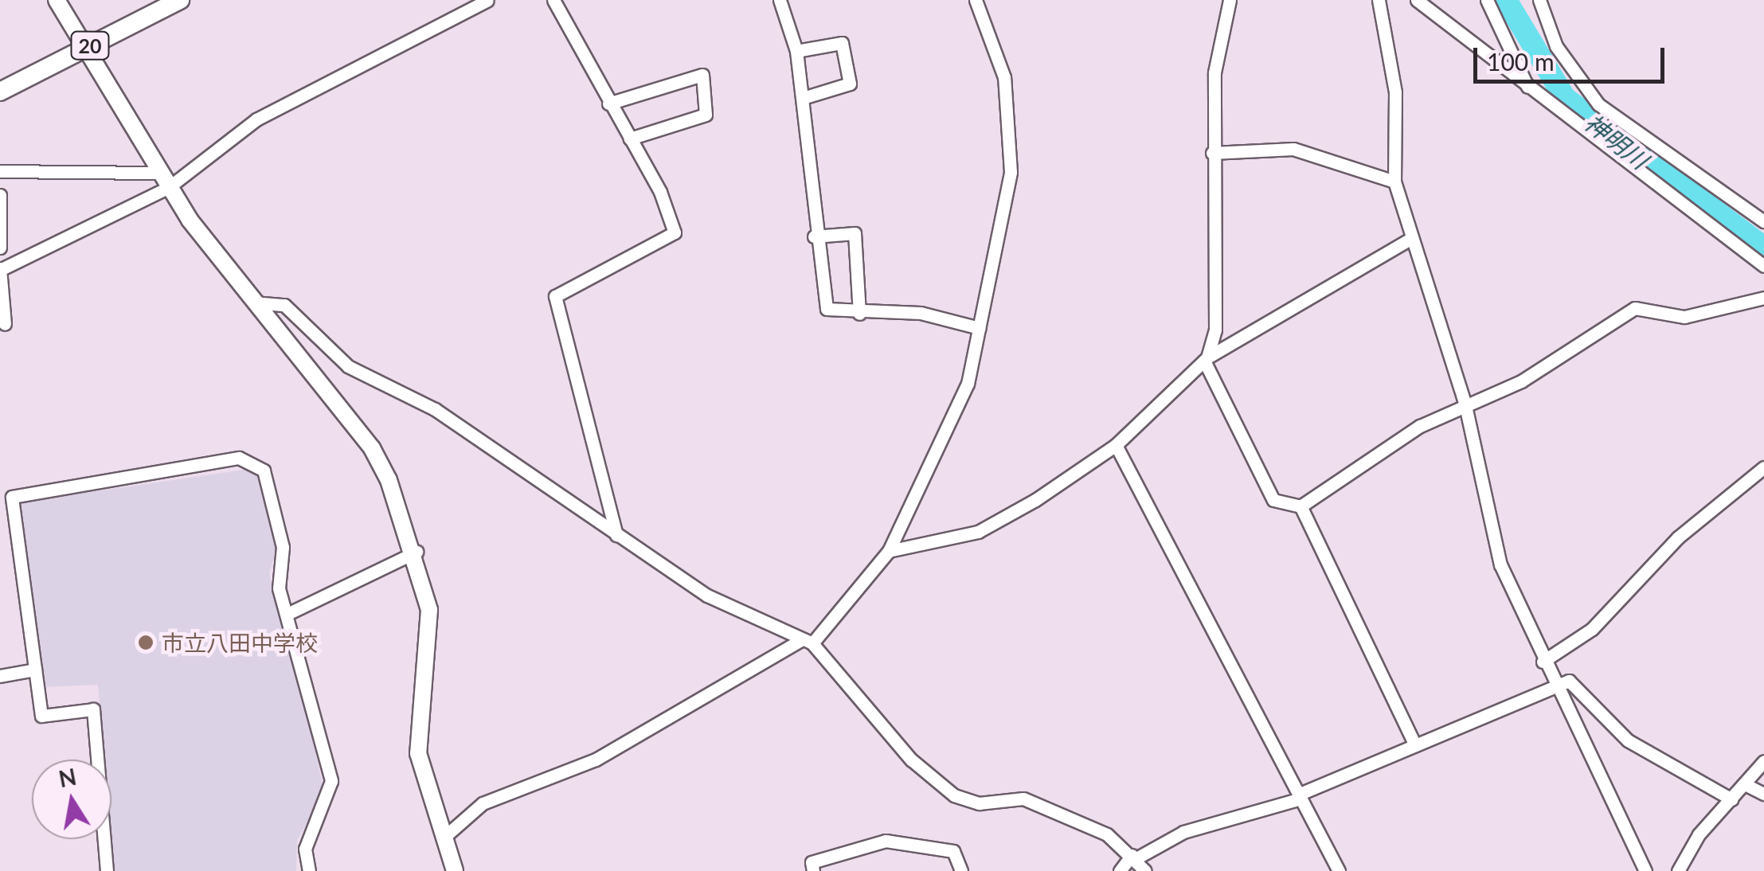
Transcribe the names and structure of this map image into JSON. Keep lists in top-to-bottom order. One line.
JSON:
{"streets":{"main road":["20"]},"water":["神明川"],"places":["市立八田中学校"],"scale_bar":"100 m","north":"top"}
